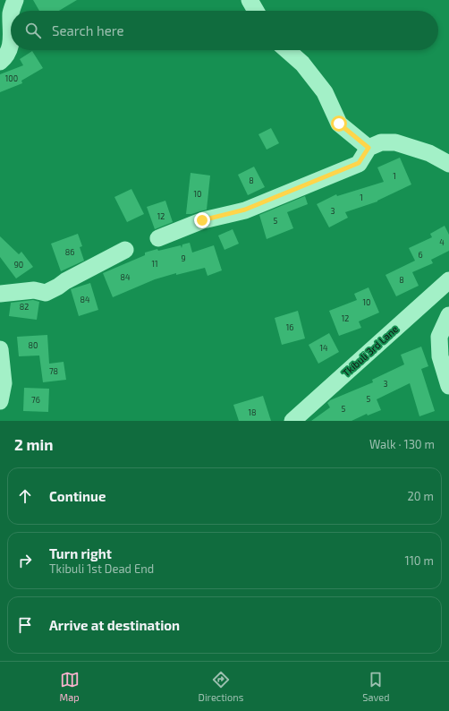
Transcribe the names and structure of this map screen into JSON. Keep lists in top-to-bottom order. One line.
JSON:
{"streets":{"street":["Tkibuli 3rd Lane"]},"house_numbers":["100","1","8","10","1","3","12","5","4","86","6","9","11","90","84","8","84","10","82","12","16","80","14","78","3","5","76","5","18"],"page":{"search":"Search here","heading":["2 min","Walk · 130 m"],"list":[["Continue","20 m"],["Turn right","Tkibuli 1st Dead End","110 m"],"Arrive at destination"],"nav":["Map","Directions","Saved"]}}
